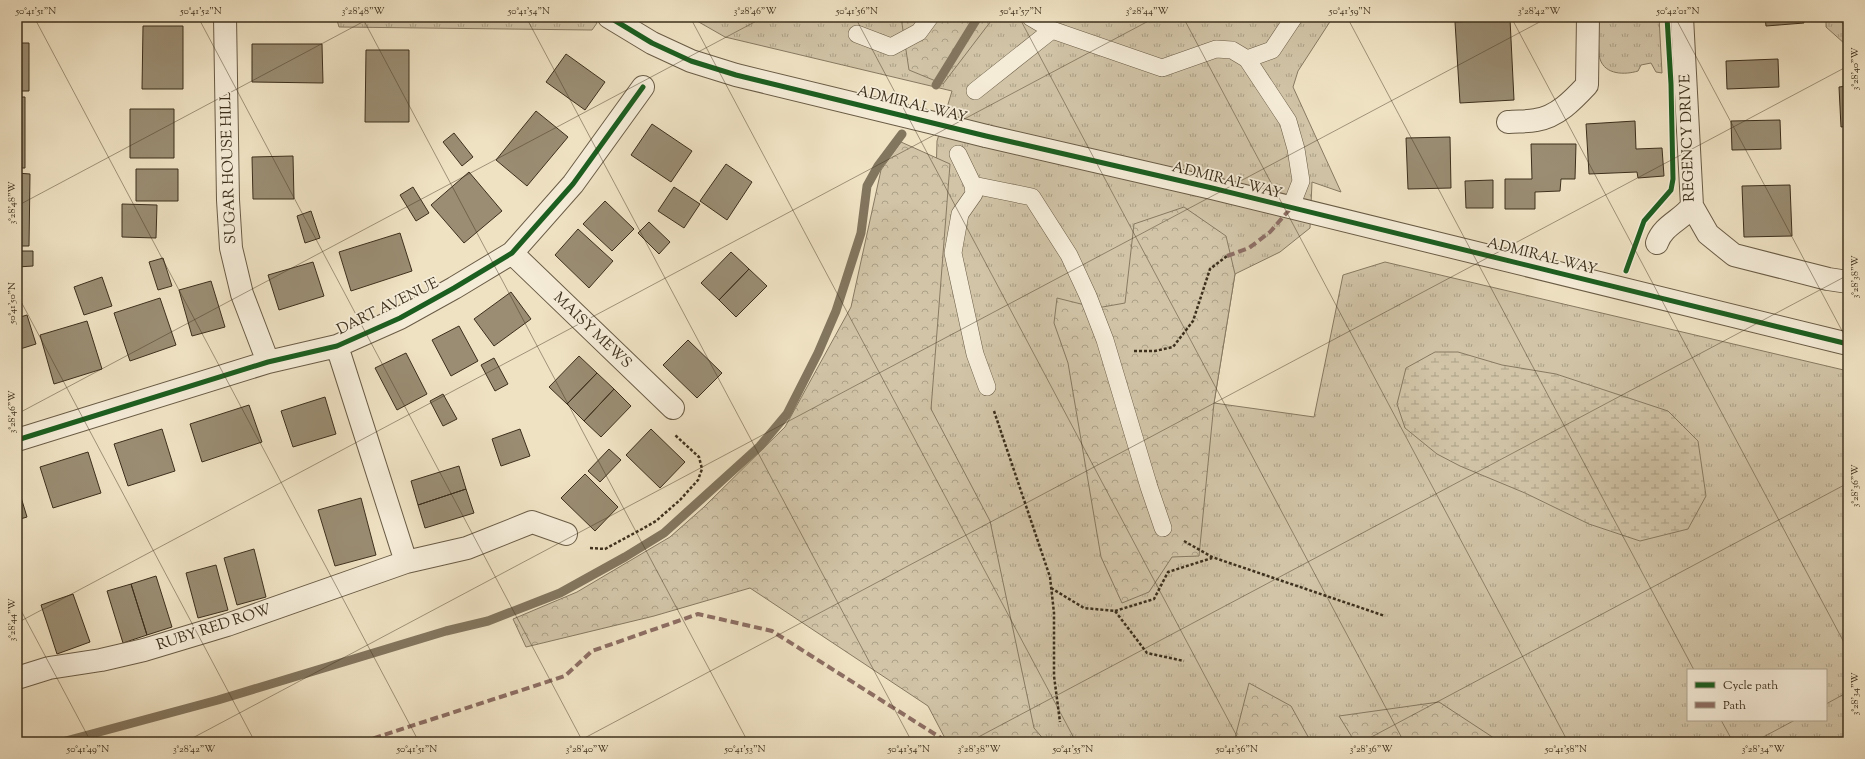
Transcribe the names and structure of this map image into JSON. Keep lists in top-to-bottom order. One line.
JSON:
{"streets":{"street":["ADMIRAL WAY","REGENCY DRIVE","SUGAR HOUSE HILL","DART AVENUE","MAISY MEWS","RUBY RED ROW"]},"crossings":[["SUGAR HOUSE HILL","DART AVENUE"],["DART AVENUE","MAISY MEWS"]],"legend":["Cycle path","Path"],"coordinates":["50°41'51\"N","50°41'52\"N","3°28'48\"W","50°41'54\"N","3°28'46\"W","50°41'56\"N","50°41'57\"N","3°28'44\"W","50°41'59\"N","3°28'42\"W","50°42'01\"N","3°28'40\"W","3°28'38\"W","50°41'50\"N","3°28'36\"W","3°28'34\"W","50°41'49\"N","50°41'53\"N","50°41'55\"N","50°41'58\"N"]}
